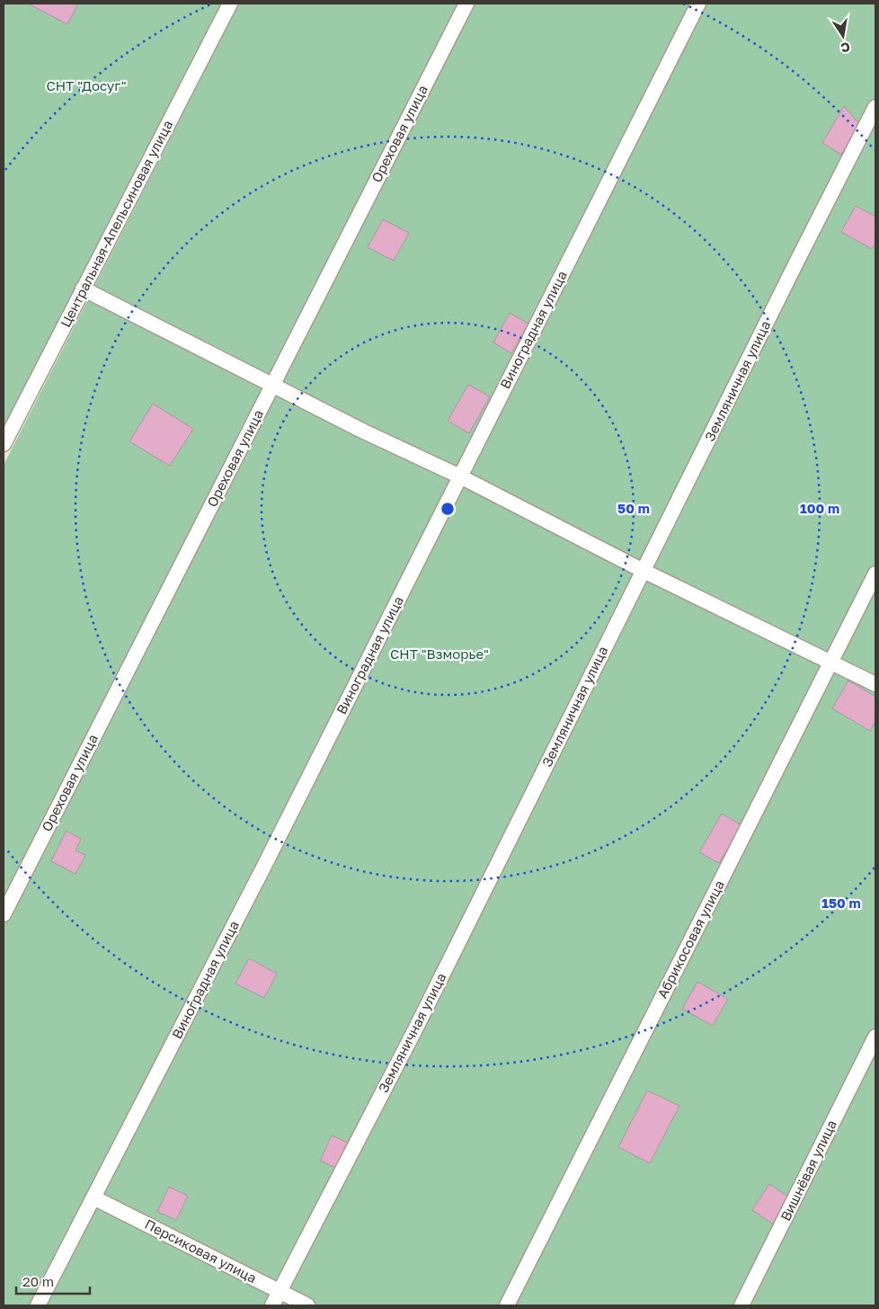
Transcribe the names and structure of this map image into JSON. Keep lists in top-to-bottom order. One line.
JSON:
{"streets":{"lane":["Ореховая улица","Центральная-Апельсиновая улица","Виноградная улица","Земляничная улица","Абрикосовая улица","Вишнёвая улица","Персиковая улица"]},"crossings":[["Виноградная улица","Персиковая улица"],["Земляничная улица","Персиковая улица"]],"parks":["СНТ \"Досуг\"","СНТ \"Взморье\""],"scale_bar":"20 m","north":"bottom","rings":["50 m","100 m","150 m"]}
